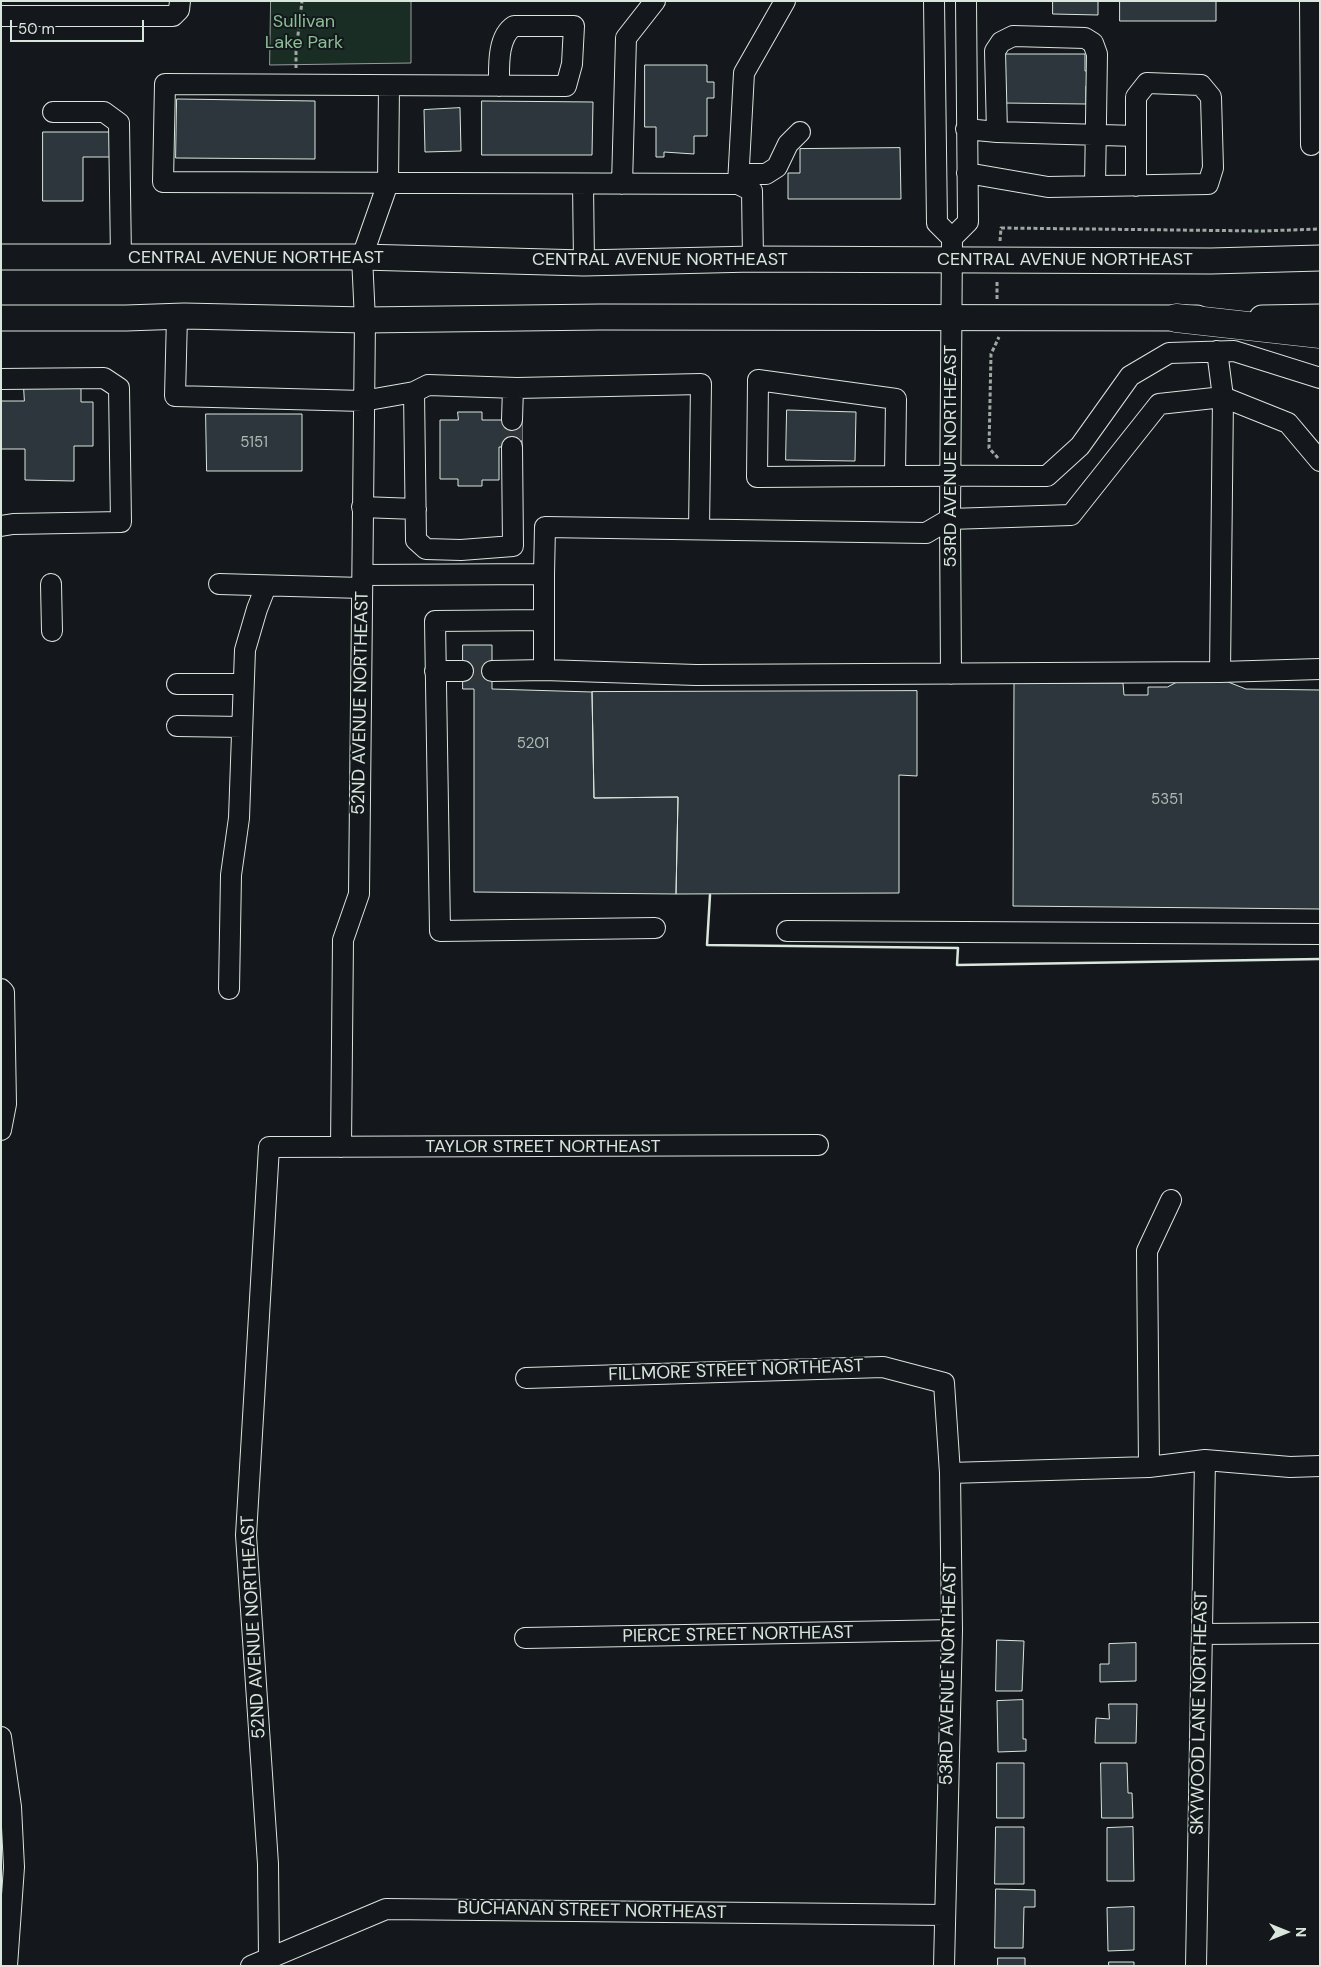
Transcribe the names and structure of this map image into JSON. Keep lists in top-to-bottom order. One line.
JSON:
{"streets":{"main road":["CENTRAL AVENUE NORTHEAST"],"street":["53RD AVENUE NORTHEAST","52ND AVENUE NORTHEAST","TAYLOR STREET NORTHEAST","FILLMORE STREET NORTHEAST","PIERCE STREET NORTHEAST","SKYWOOD LANE NORTHEAST","BUCHANAN STREET NORTHEAST"]},"crossings":[["CENTRAL AVENUE NORTHEAST","53RD AVENUE NORTHEAST"],["CENTRAL AVENUE NORTHEAST","52ND AVENUE NORTHEAST"],["53RD AVENUE NORTHEAST","FILLMORE STREET NORTHEAST"],["53RD AVENUE NORTHEAST","PIERCE STREET NORTHEAST"],["53RD AVENUE NORTHEAST","BUCHANAN STREET NORTHEAST"],["52ND AVENUE NORTHEAST","TAYLOR STREET NORTHEAST"],["52ND AVENUE NORTHEAST","BUCHANAN STREET NORTHEAST"]],"parks":["Sullivan Lake Park"],"house_numbers":["5151","5201","5351"],"scale_bar":"50 m","north":"right"}
